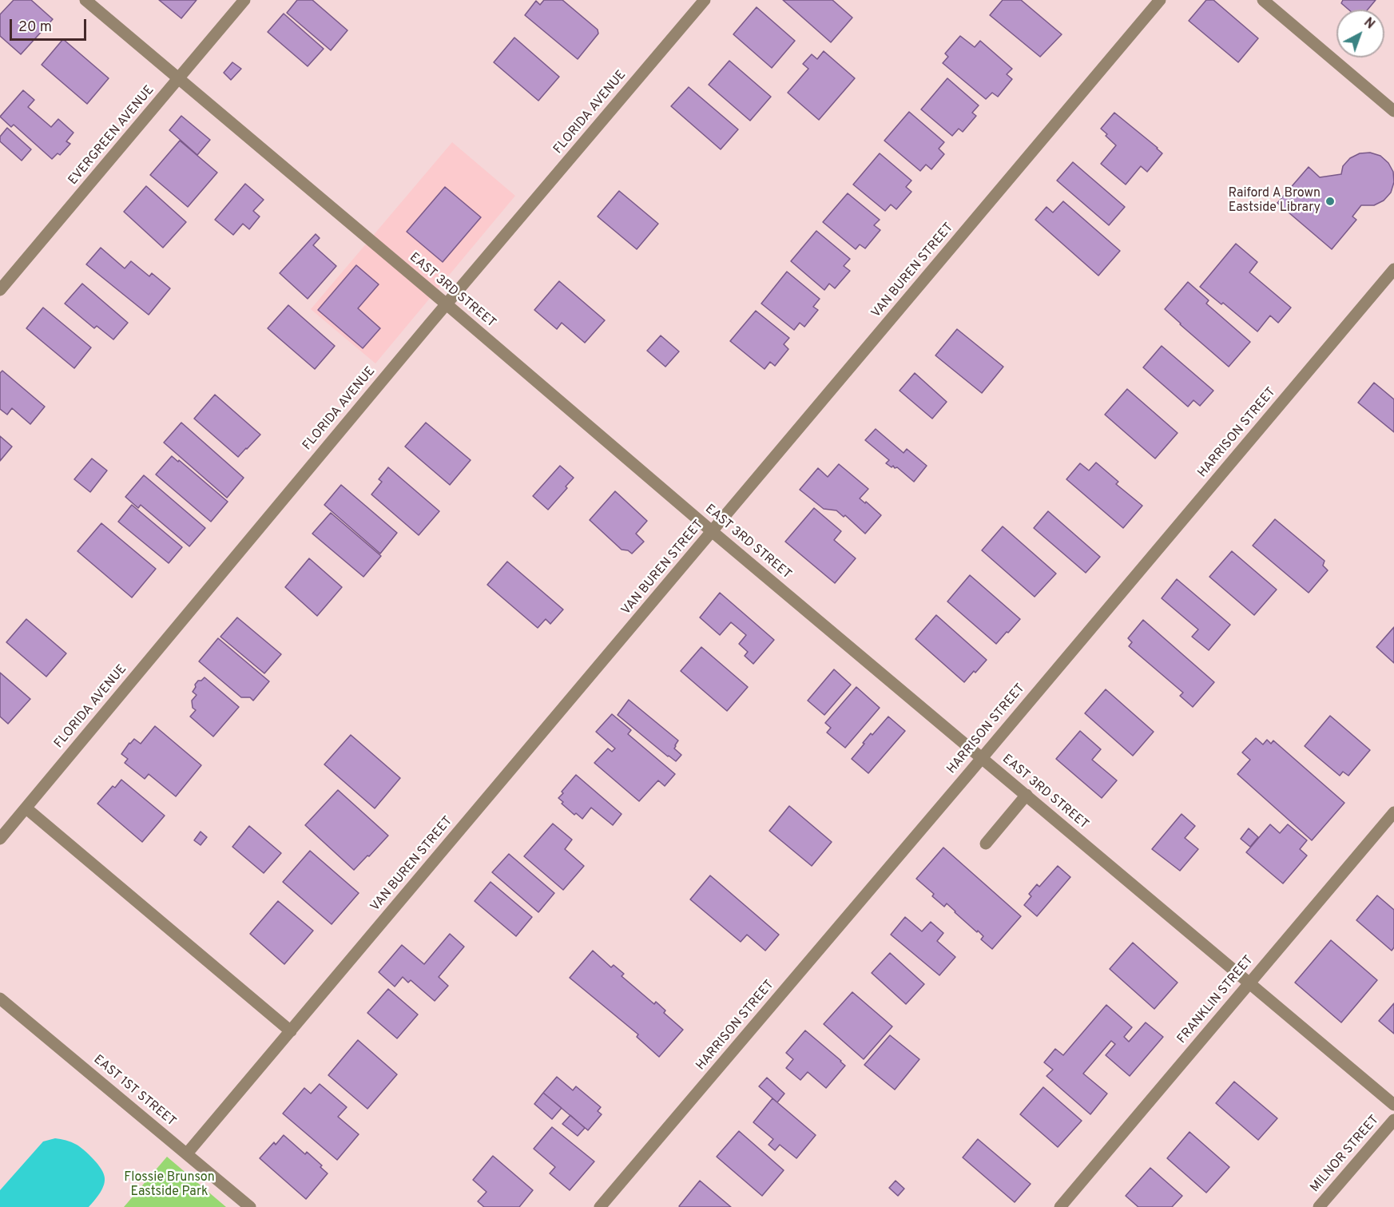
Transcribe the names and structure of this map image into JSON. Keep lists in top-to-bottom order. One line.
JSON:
{"streets":{"street":["FLORIDA AVENUE","EVERGREEN AVENUE","VAN BUREN STREET","EAST 3RD STREET","HARRISON STREET","FRANKLIN STREET","EAST 1ST STREET","MILNOR STREET"]},"crossings":[["FLORIDA AVENUE","EAST 3RD STREET"],["EVERGREEN AVENUE","EAST 3RD STREET"],["VAN BUREN STREET","EAST 3RD STREET"],["VAN BUREN STREET","EAST 1ST STREET"],["EAST 3RD STREET","HARRISON STREET"],["EAST 3RD STREET","FRANKLIN STREET"]],"parks":["Flossie Brunson Eastside Park"],"places":["Raiford A Brown Eastside Library"],"scale_bar":"20 m","north":"top right"}
